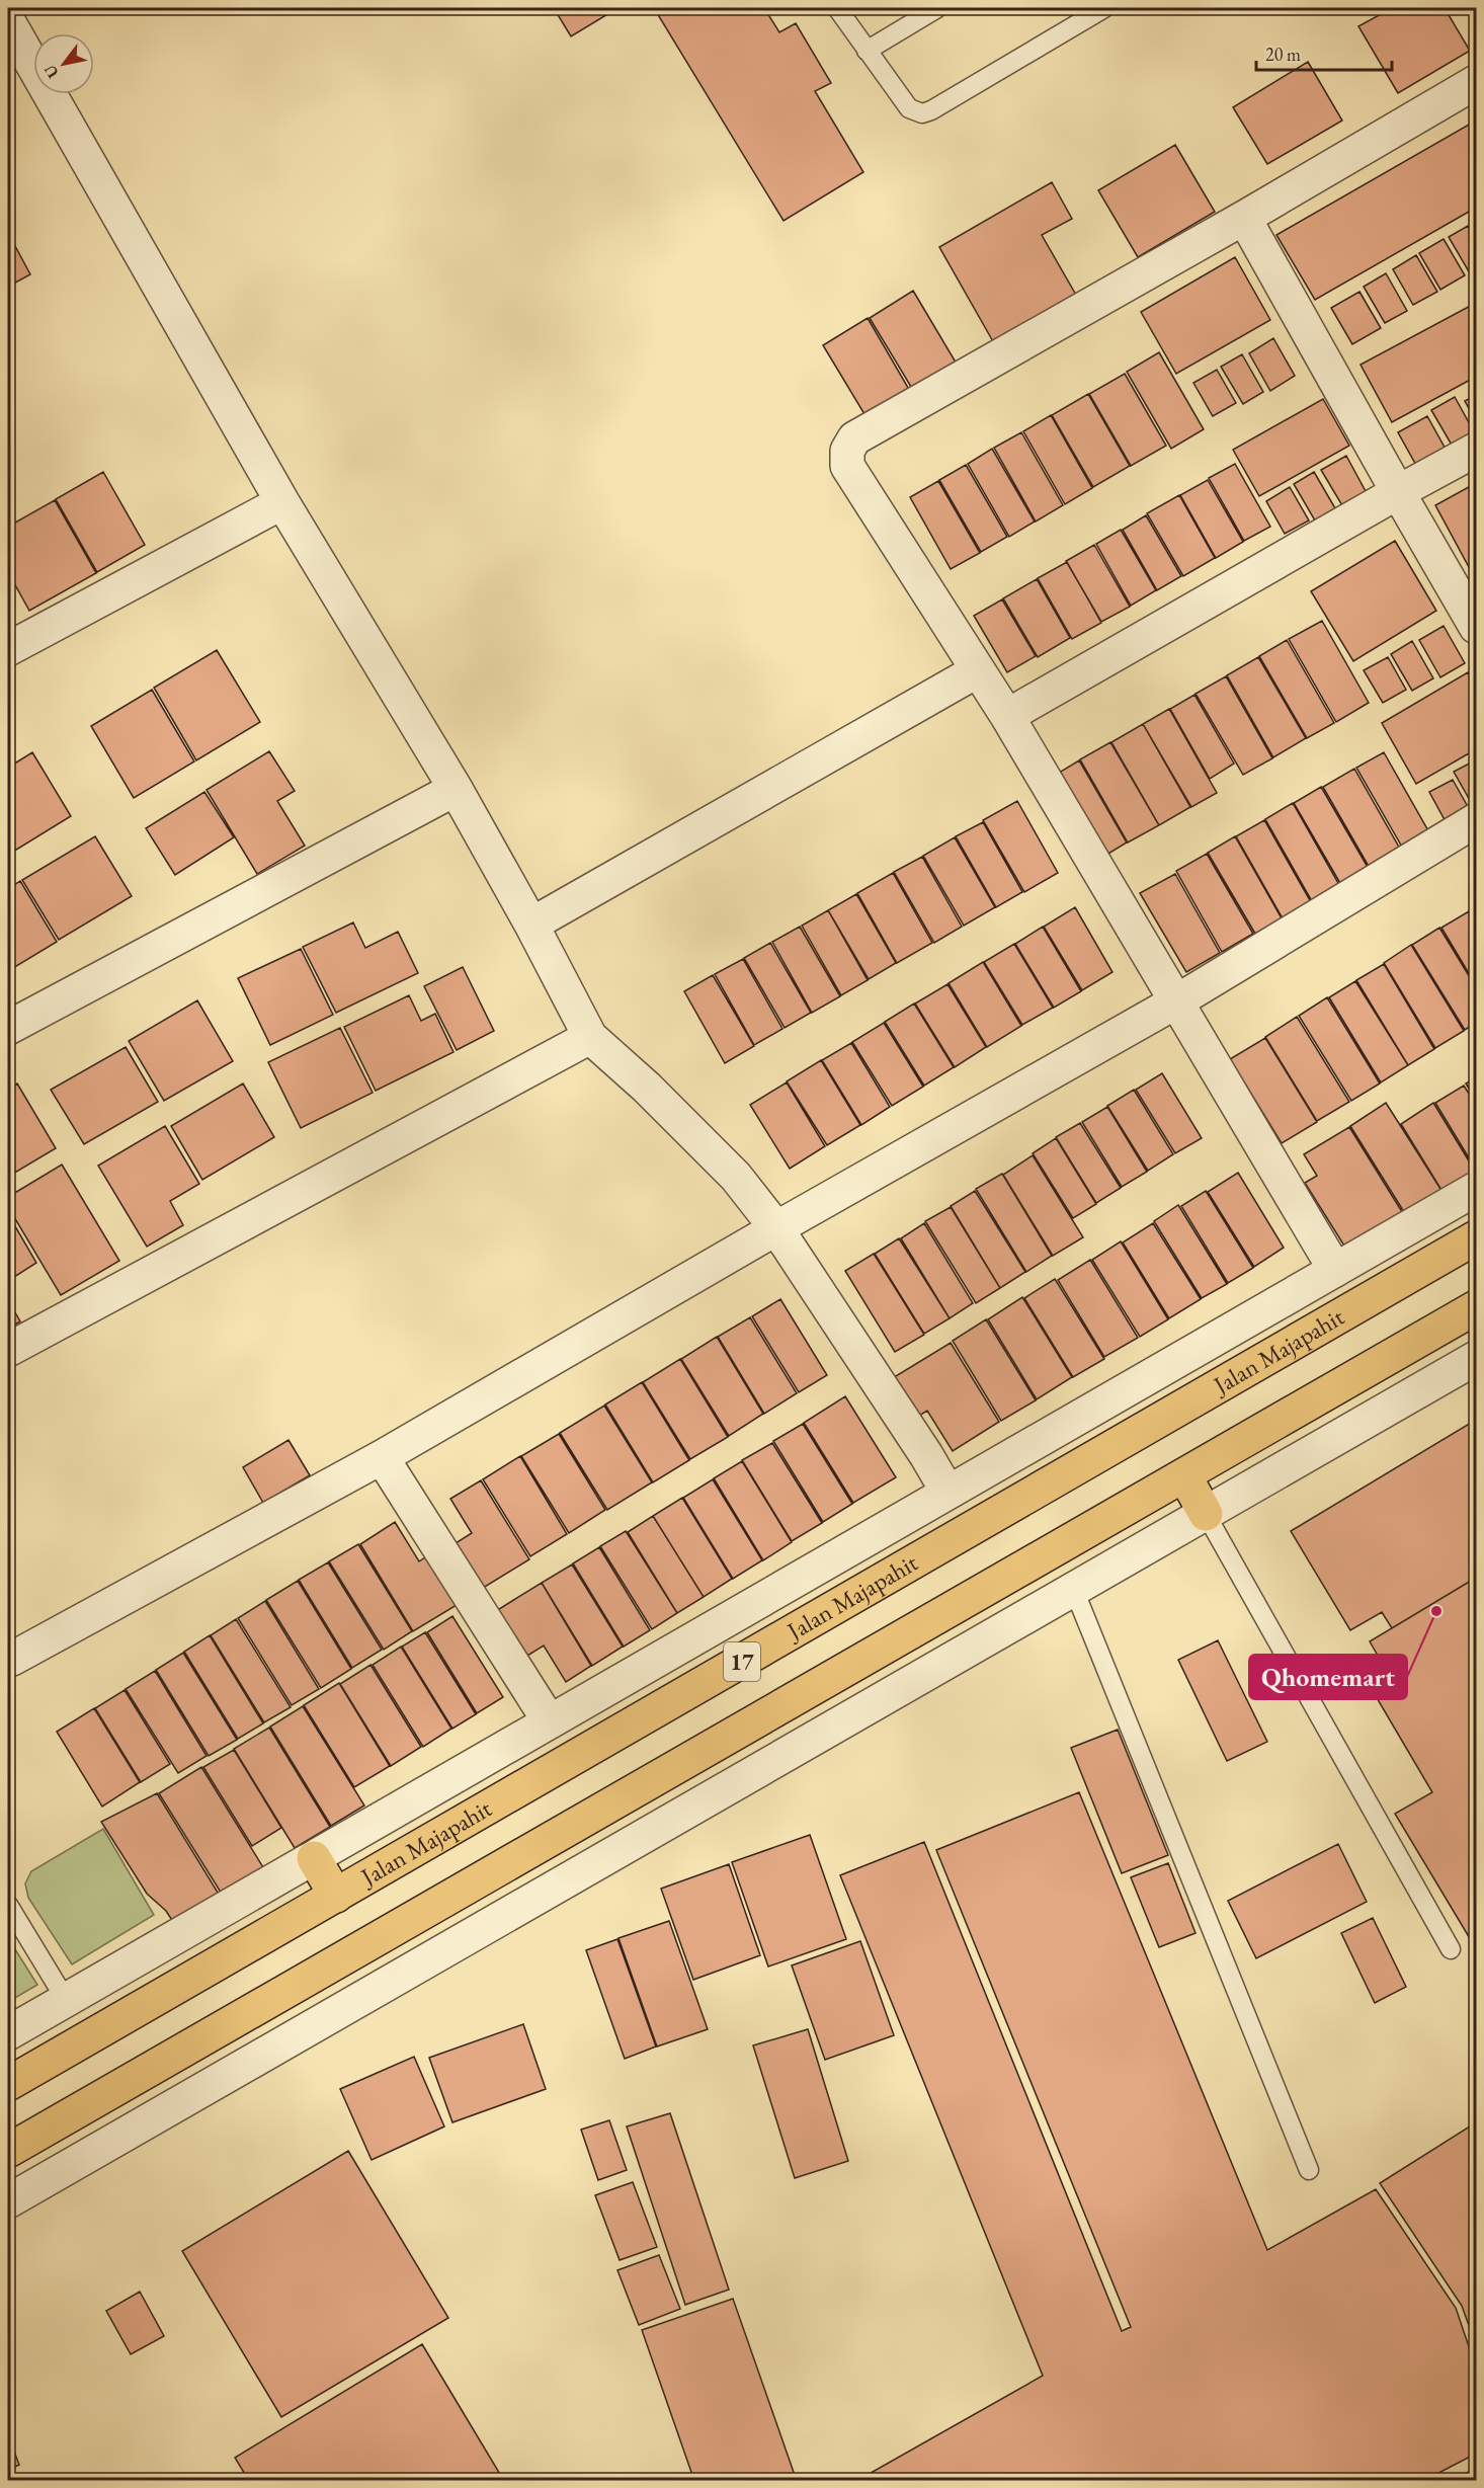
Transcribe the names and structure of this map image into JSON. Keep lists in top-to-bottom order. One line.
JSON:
{"streets":{"highway":["Jalan Majapahit","17"]},"places":["Qhomemart"],"scale_bar":"20 m","north":"bottom left"}
